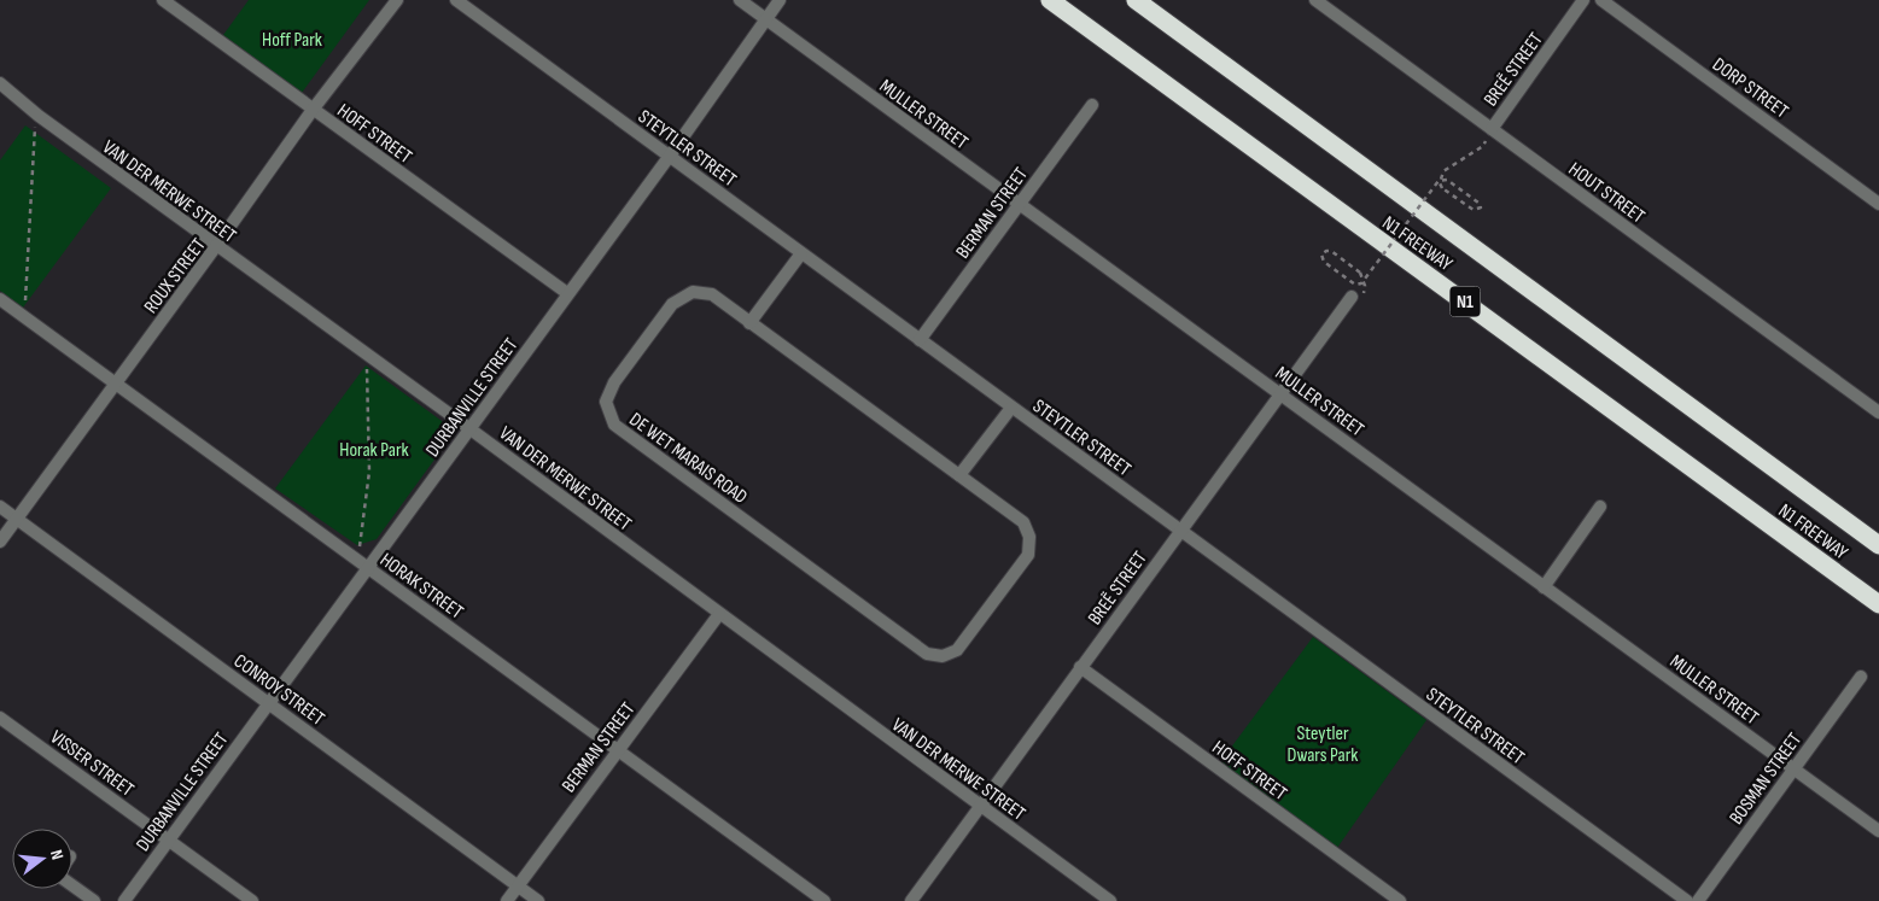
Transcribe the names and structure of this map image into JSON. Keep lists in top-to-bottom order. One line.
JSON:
{"streets":{"highway":["N1 FREEWAY","N1"],"street":["BREË STREET","DORP STREET","MULLER STREET","HOFF STREET","STEYTLER STREET","VAN DER MERWE STREET","HOUT STREET","BERMAN STREET","ROUX STREET","DURBANVILLE STREET","DE WET MARAIS ROAD","HORAK STREET","CONROY STREET","VISSER STREET","BOSMAN STREET"]},"crossings":[["BREË STREET","MULLER STREET"],["BREË STREET","HOFF STREET"],["BREË STREET","STEYTLER STREET"],["BREË STREET","VAN DER MERWE STREET"],["BREË STREET","HOUT STREET"],["MULLER STREET","BERMAN STREET"],["MULLER STREET","DURBANVILLE STREET"],["MULLER STREET","BOSMAN STREET"],["HOFF STREET","ROUX STREET"],["HOFF STREET","DURBANVILLE STREET"],["STEYTLER STREET","BERMAN STREET"],["STEYTLER STREET","DURBANVILLE STREET"],["VAN DER MERWE STREET","BERMAN STREET"],["VAN DER MERWE STREET","ROUX STREET"],["VAN DER MERWE STREET","DURBANVILLE STREET"],["BERMAN STREET","HORAK STREET"],["BERMAN STREET","CONROY STREET"],["ROUX STREET","HORAK STREET"],["ROUX STREET","CONROY STREET"],["DURBANVILLE STREET","HORAK STREET"],["DURBANVILLE STREET","CONROY STREET"],["DURBANVILLE STREET","VISSER STREET"]],"parks":["Hoff Park","Horak Park","Steytler Dwars Park"],"north":"right"}
